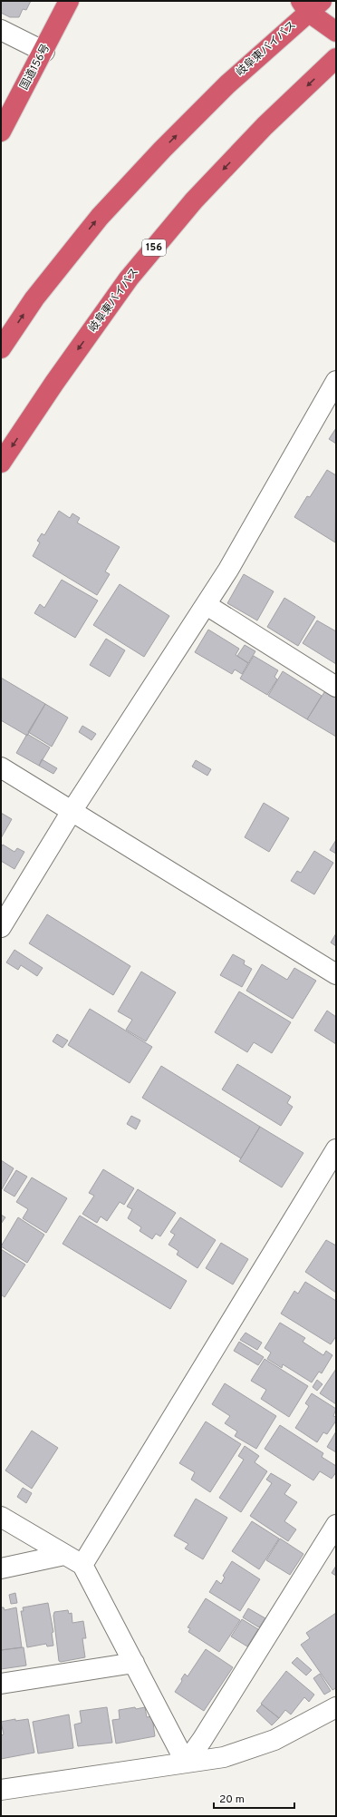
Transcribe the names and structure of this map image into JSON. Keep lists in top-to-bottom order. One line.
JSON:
{"streets":{"highway":["岐阜東バイパス","国道156号","156"]},"scale_bar":"20 m"}
